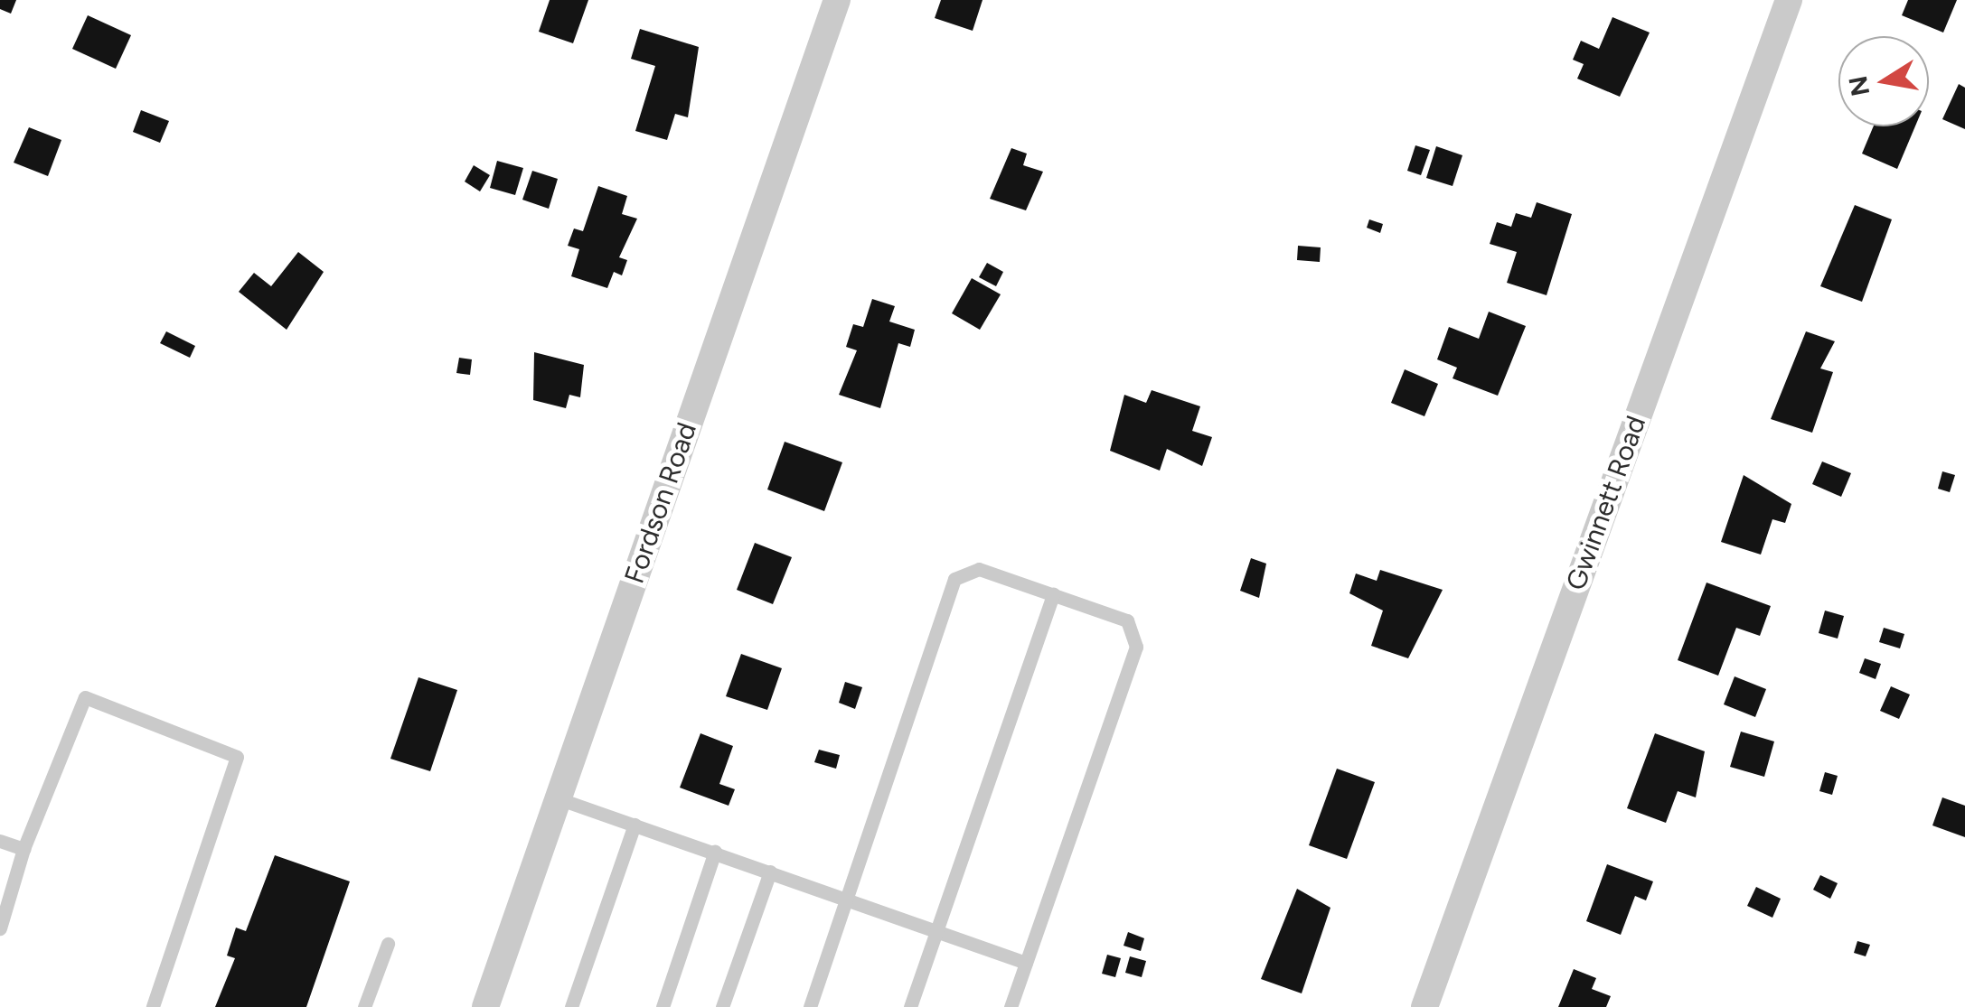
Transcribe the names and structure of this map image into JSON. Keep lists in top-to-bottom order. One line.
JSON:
{"streets":{"street":["Fordson Road","Gwinnett Road"]},"north":"left"}
